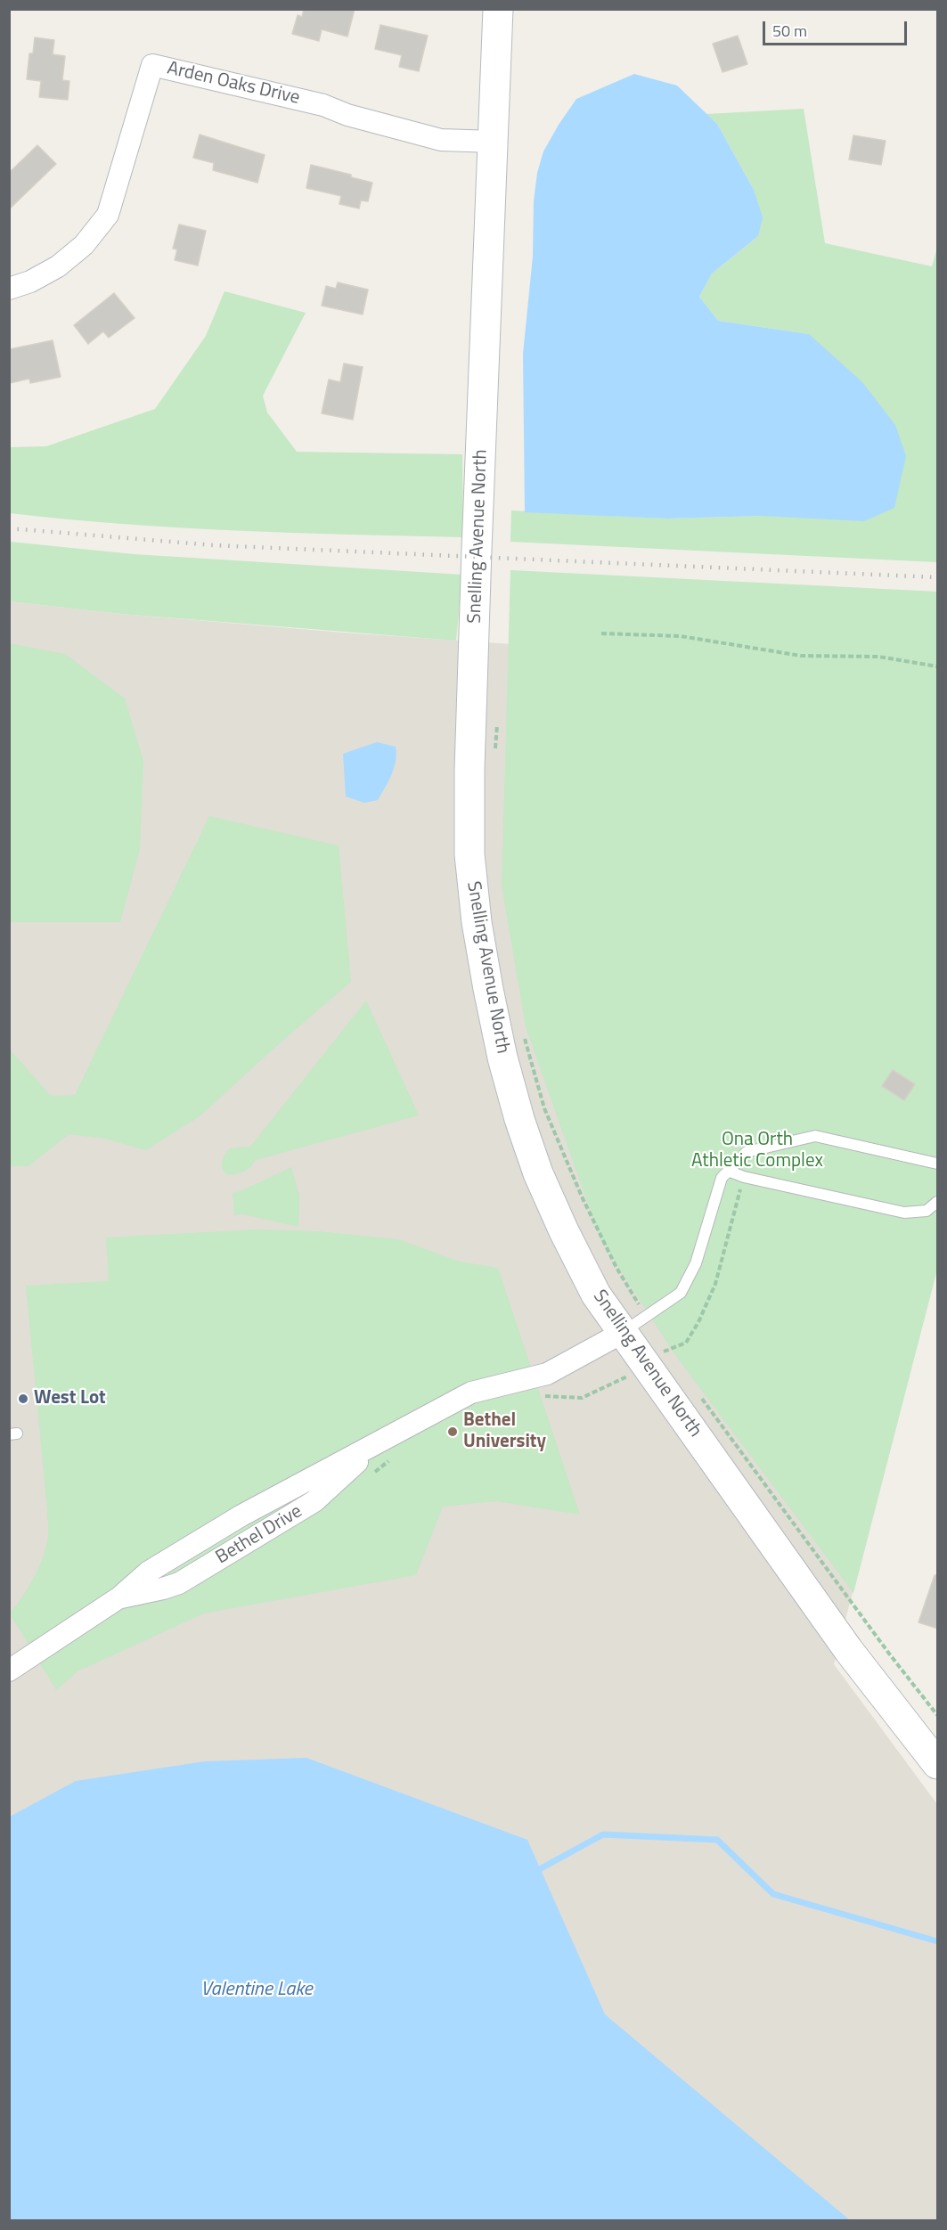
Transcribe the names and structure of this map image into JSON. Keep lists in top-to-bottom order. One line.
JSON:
{"streets":{"street":["Arden Oaks Drive","Snelling Avenue North","Bethel Drive"]},"crossings":[["Arden Oaks Drive","Snelling Avenue North"],["Snelling Avenue North","Bethel Drive"]],"water":["Valentine Lake"],"parks":["Ona Orth Athletic Complex"],"places":["West Lot","Bethel University"],"scale_bar":"50 m"}
